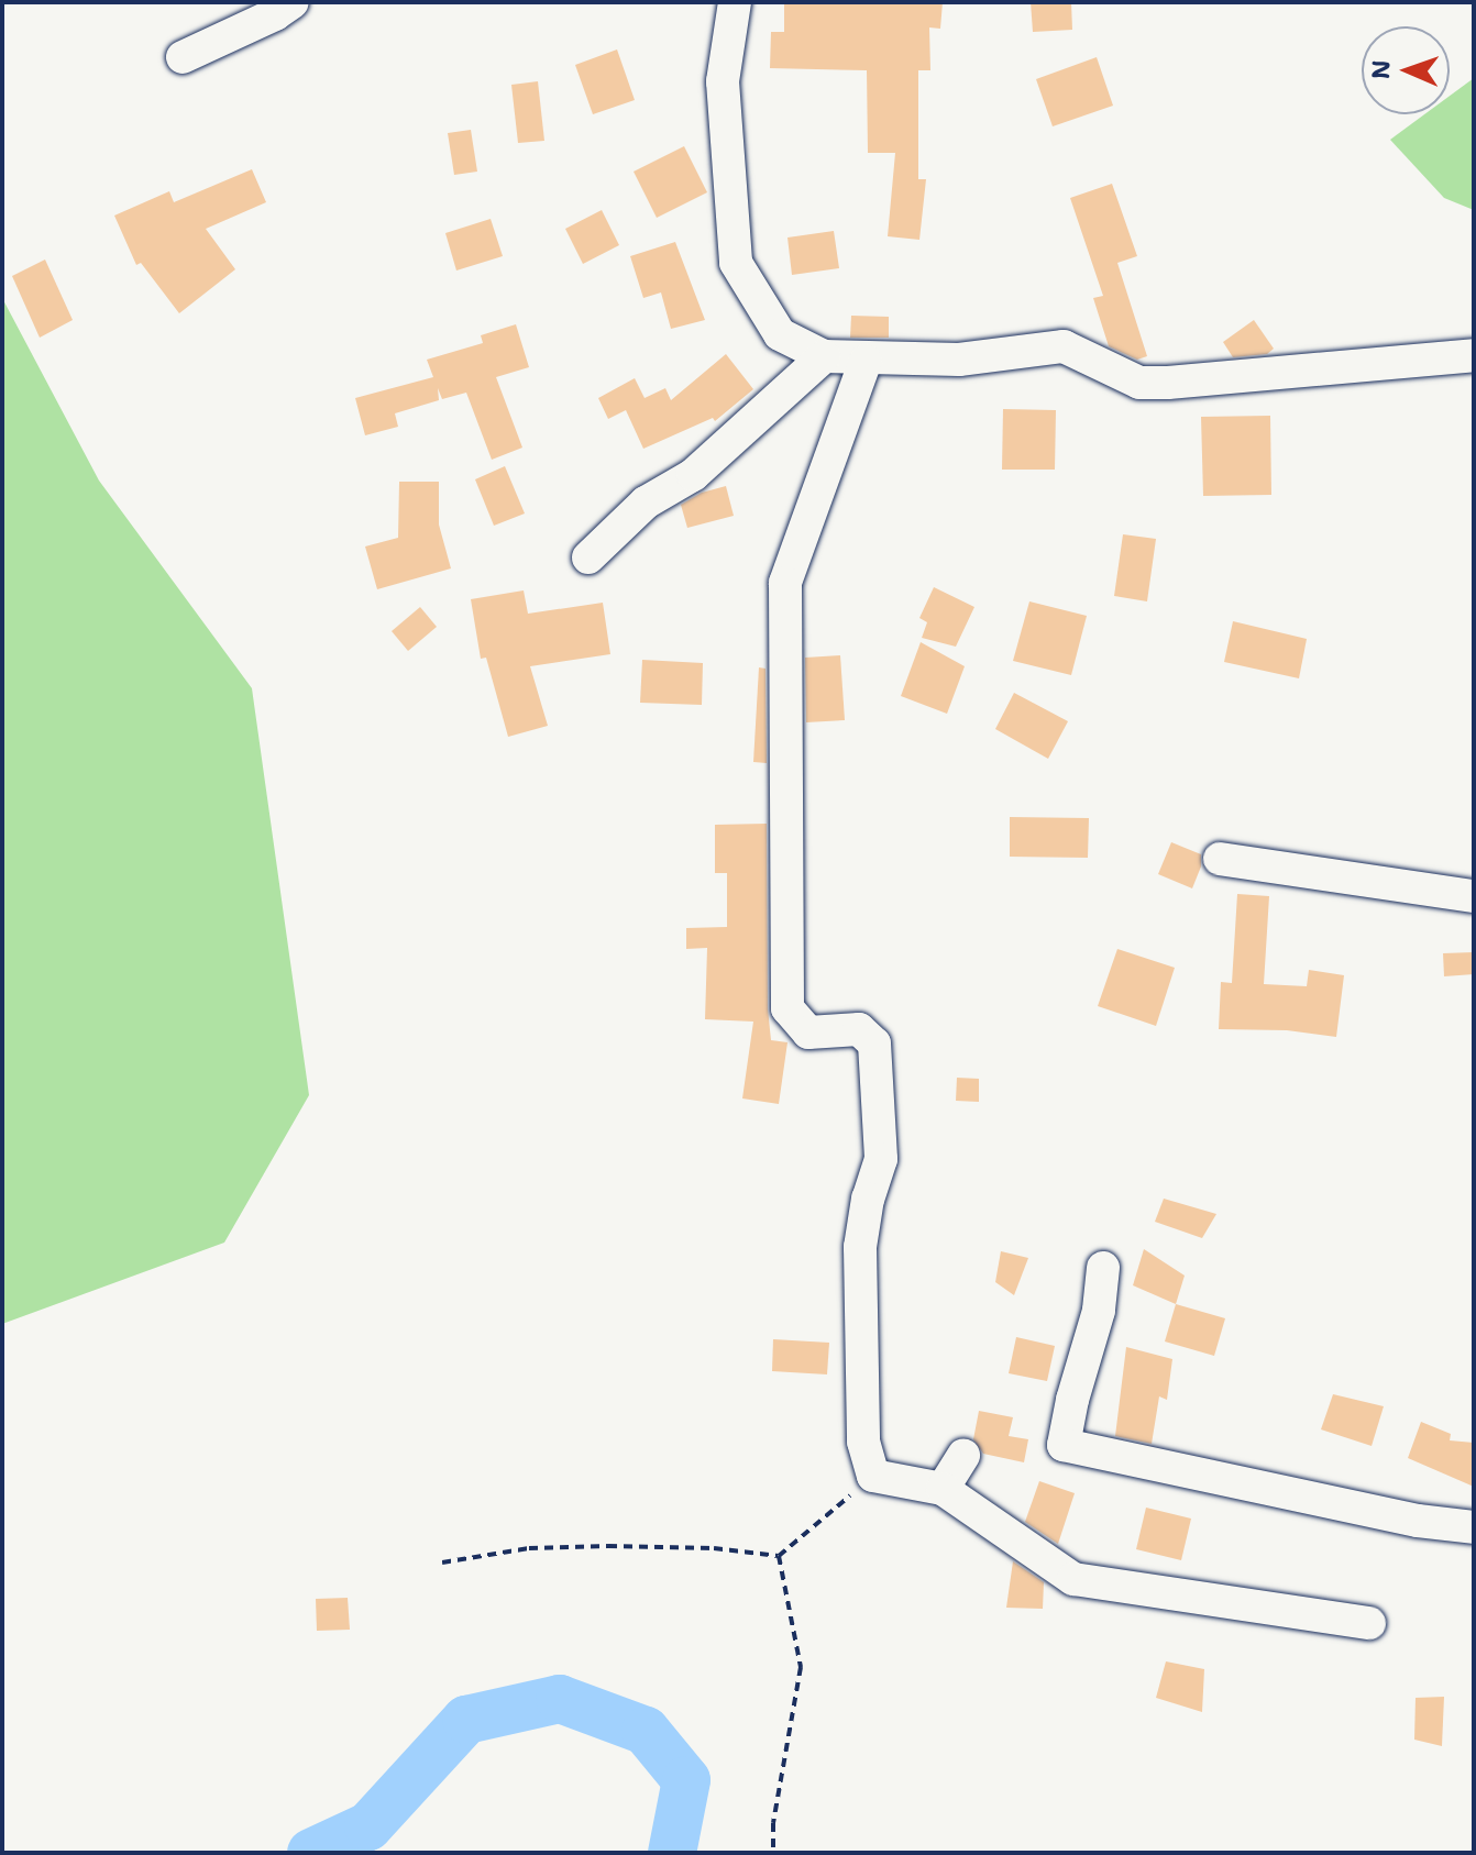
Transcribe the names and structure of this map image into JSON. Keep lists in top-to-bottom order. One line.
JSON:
{"north":"left"}
